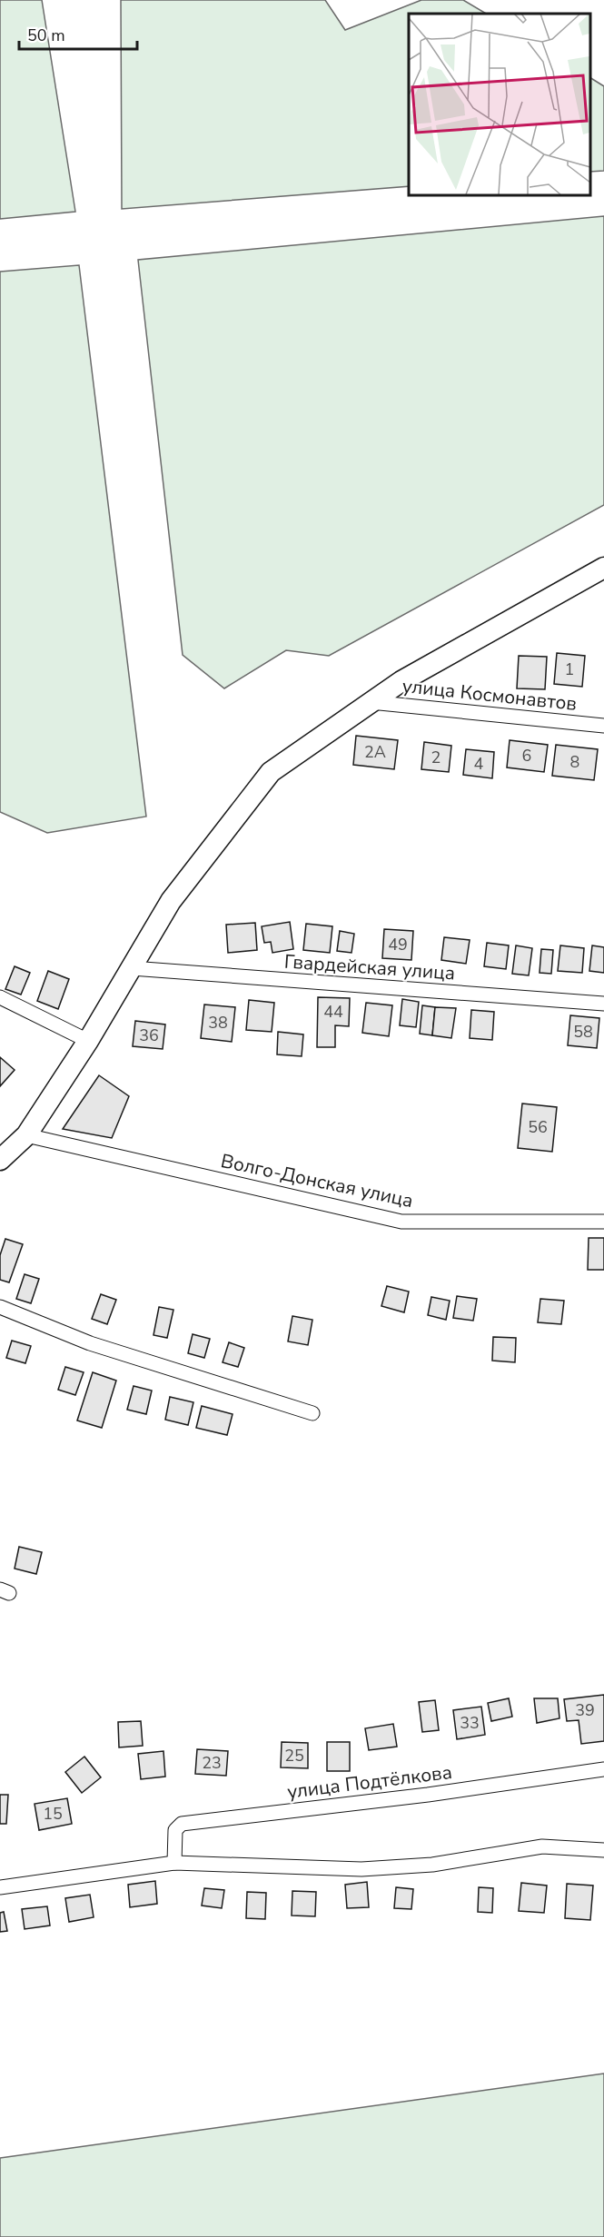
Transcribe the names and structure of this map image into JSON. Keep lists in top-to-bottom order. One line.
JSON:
{"streets":{"street":["улица Космонавтов","Гвардейская улица","Волго-Донская улица","улица Подтёлкова"]},"house_numbers":["1","2А","6","2","8","4","49","44","38","58","36","56","39","33","25","23","15"],"scale_bar":"50 m"}
